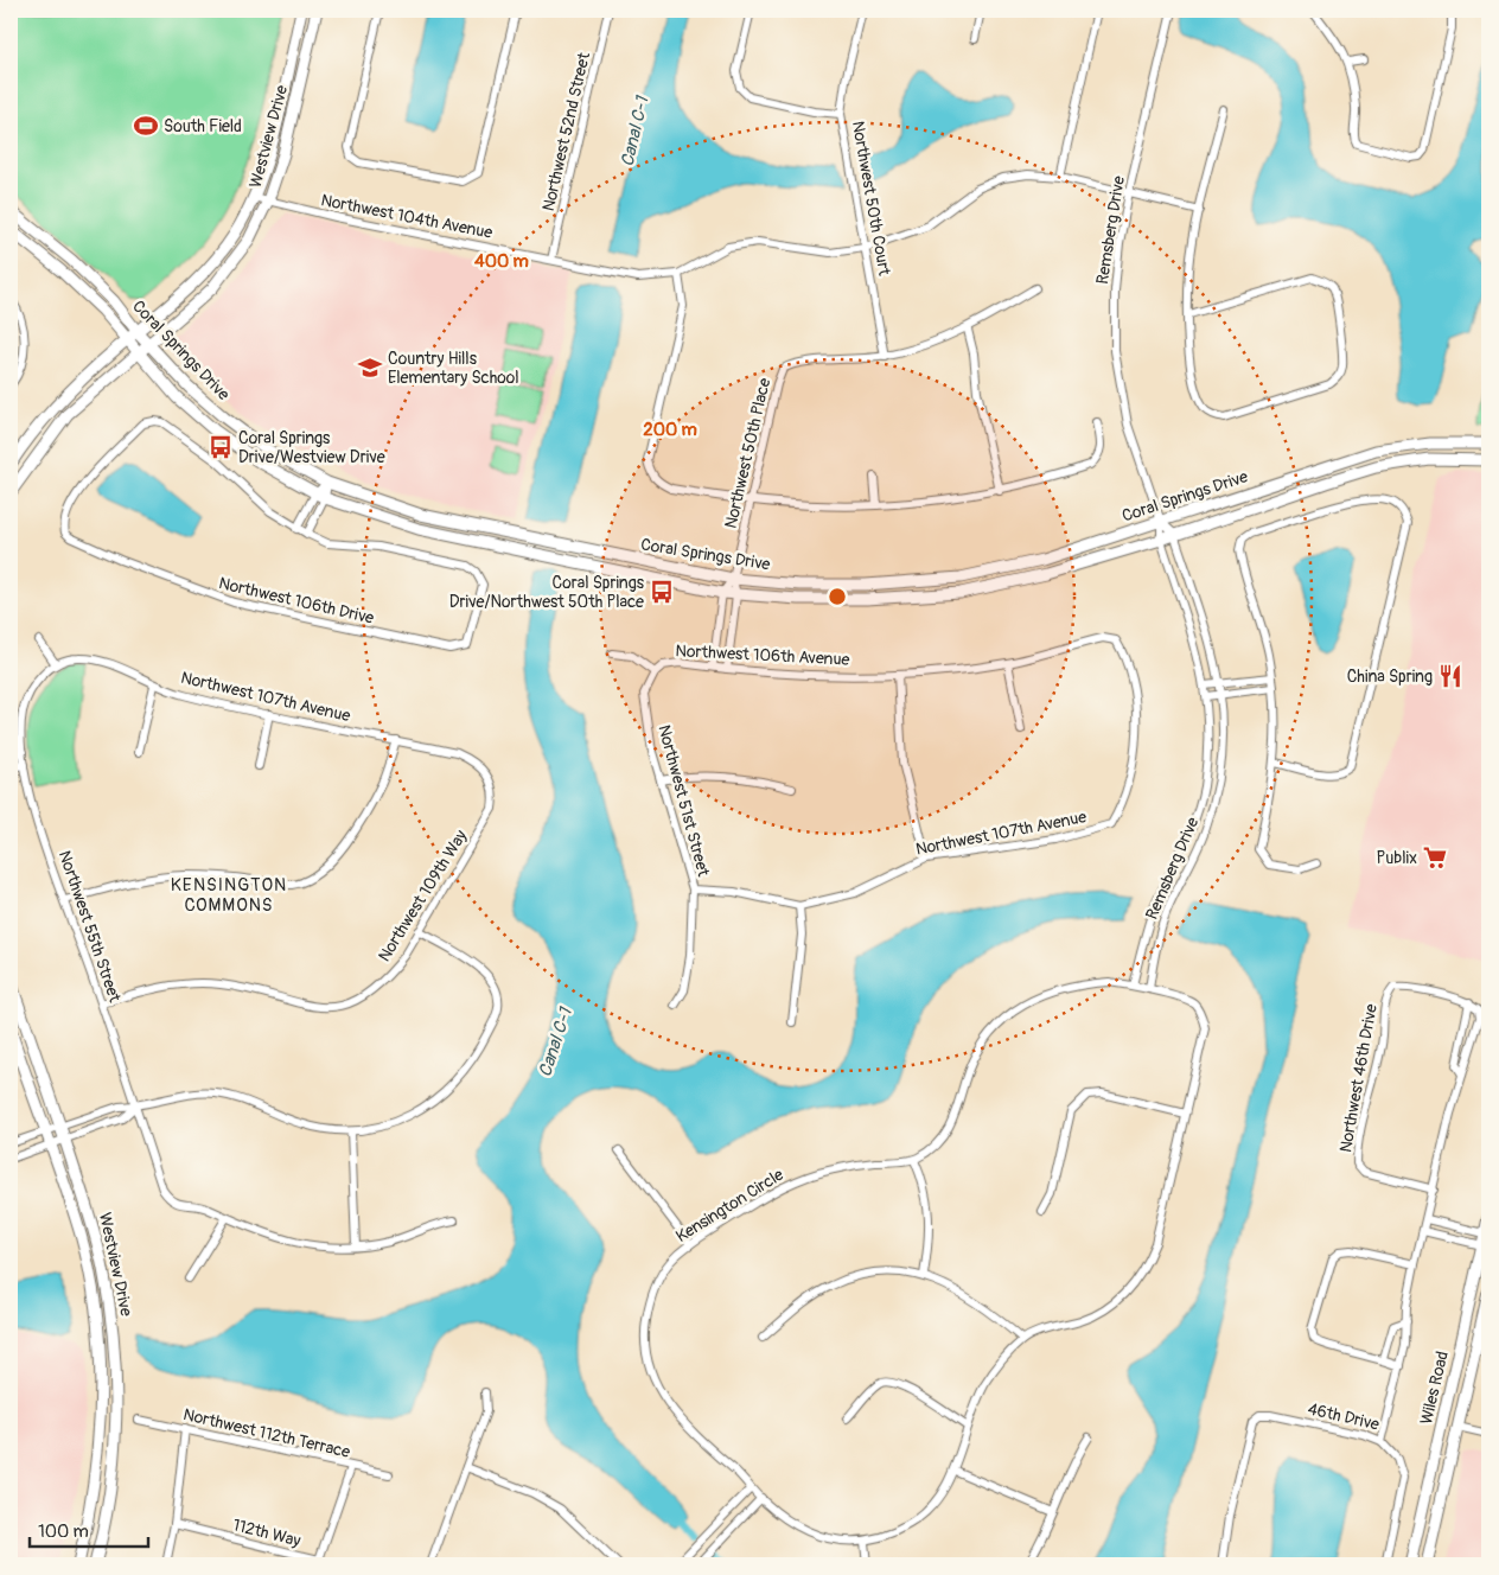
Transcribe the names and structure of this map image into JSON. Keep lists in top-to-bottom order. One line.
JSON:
{"streets":{"main road":["Westview Drive","Coral Springs Drive","Wiles Road"],"street":["Northwest 52nd Street","Northwest 50th Court","Northwest 104th Avenue","Remsberg Drive","Northwest 50th Place","Northwest 106th Drive","Northwest 106th Avenue","Northwest 107th Avenue","Northwest 51st Street","Northwest 109th Way","Northwest 55th Street","Northwest 46th Drive","Kensington Circle","46th Drive","Northwest 112th Terrace","112th Way"]},"crossings":[["Northwest 52nd Street","Northwest 104th Avenue"],["Westview Drive","Northwest 104th Avenue"],["Westview Drive","Coral Springs Drive"],["Northwest 50th Court","Northwest 104th Avenue"],["Northwest 50th Court","Northwest 50th Place"],["Northwest 104th Avenue","Remsberg Drive"],["Remsberg Drive","Coral Springs Drive"],["Remsberg Drive","Kensington Circle"],["Coral Springs Drive","Northwest 50th Place"],["Northwest 50th Place","Northwest 106th Avenue"],["Northwest 106th Avenue","Northwest 107th Avenue"],["Northwest 106th Avenue","Northwest 51st Street"],["Northwest 107th Avenue","Northwest 51st Street"],["Northwest 107th Avenue","Northwest 109th Way"],["Northwest 107th Avenue","Northwest 55th Street"],["Northwest 109th Way","Northwest 55th Street"],["Northwest 46th Drive","46th Drive"]],"districts":["KENSINGTON COMMONS"],"water":["Canal C-1"],"places":{"sports":["South Field"],"school or university":["Country Hills Elementary School"],"bus stop":["Coral Springs Drive/Westview Drive","Coral Springs Drive/Northwest 50th Place"],"restaurant":["China Spring"],"supermarket":["Publix"]},"scale_bar":"100 m","rings":["400 m","200 m"]}
